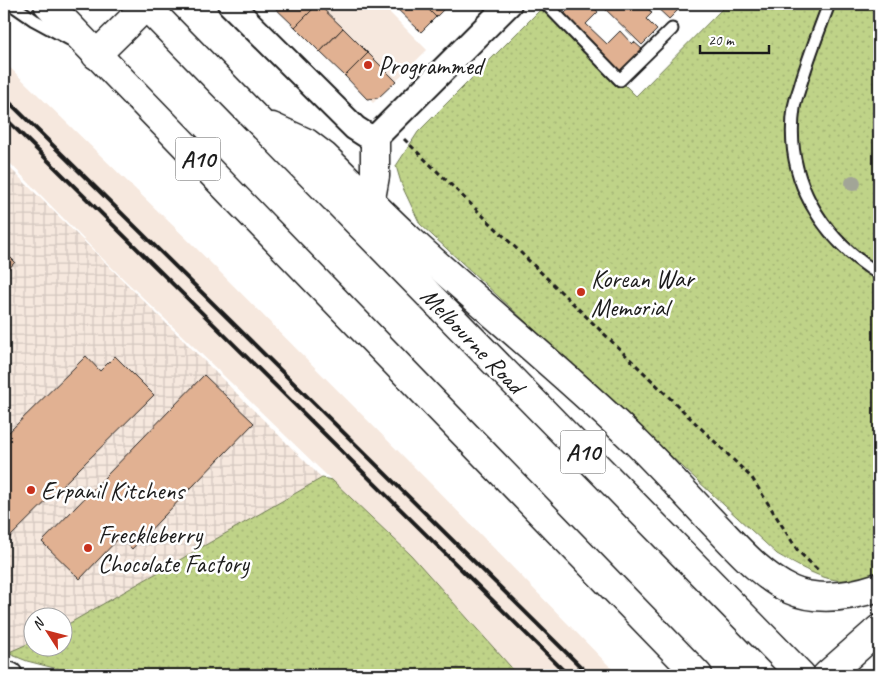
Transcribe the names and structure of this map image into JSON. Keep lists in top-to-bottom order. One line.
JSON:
{"streets":{"main road":["A10","Melbourne Road"]},"places":["Programmed","Korean War Memorial","Erpanil Kitchens","Freckleberry Chocolate Factory"],"scale_bar":"20 m","north":"top left"}
